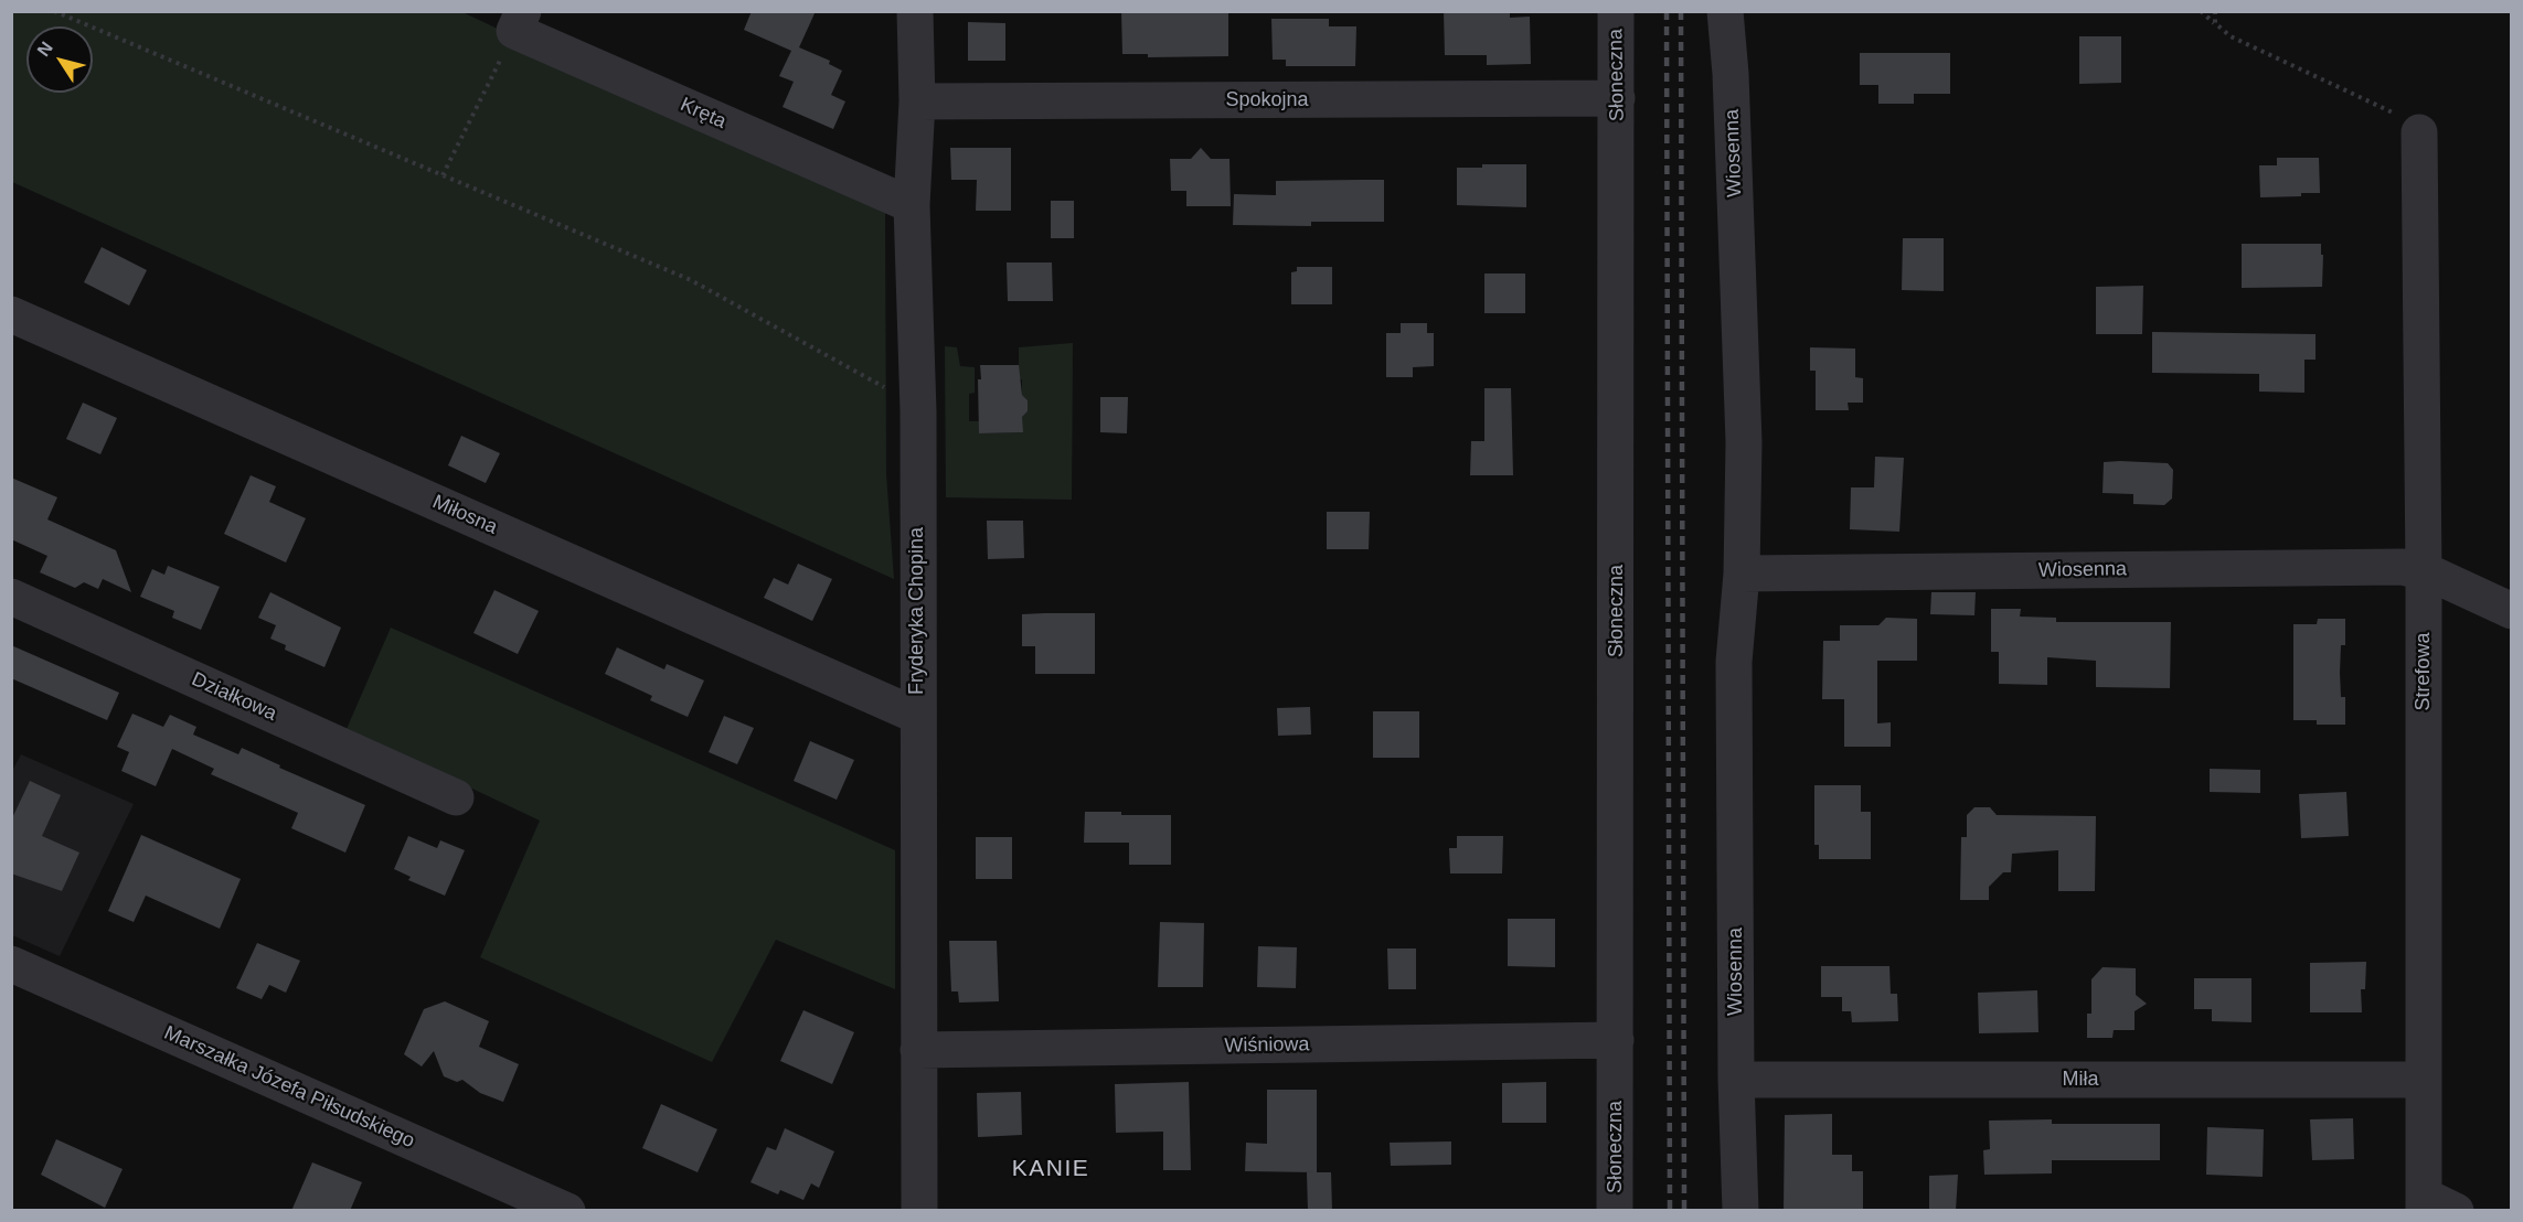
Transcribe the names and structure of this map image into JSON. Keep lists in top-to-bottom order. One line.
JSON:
{"streets":{"street":["Słoneczna","Spokojna","Kręta","Wiosenna","Miłosna","Fryderyka Chopina","Strefowa","Działkowa","Wiśniowa","Miła","Marszałka Józefa Piłsudskiego"]},"crossings":[["Słoneczna","Spokojna"],["Słoneczna","Wiśniowa"],["Spokojna","Fryderyka Chopina"],["Kręta","Fryderyka Chopina"],["Wiosenna","Strefowa"],["Wiosenna","Miła"],["Miłosna","Fryderyka Chopina"],["Fryderyka Chopina","Wiśniowa"],["Strefowa","Miła"]],"districts":["KANIE"],"north":"top left"}
